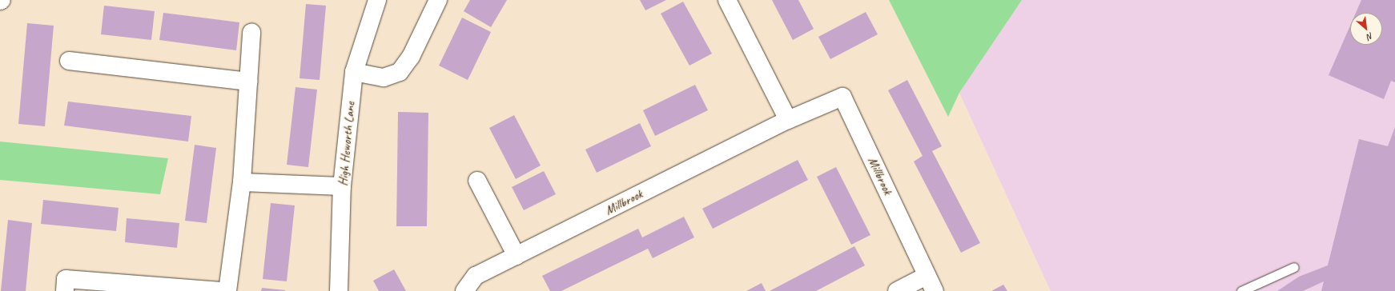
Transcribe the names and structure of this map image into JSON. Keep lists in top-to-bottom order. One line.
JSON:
{"streets":{"street":["High Heworth Lane","Millbrook"]},"north":"bottom right"}
